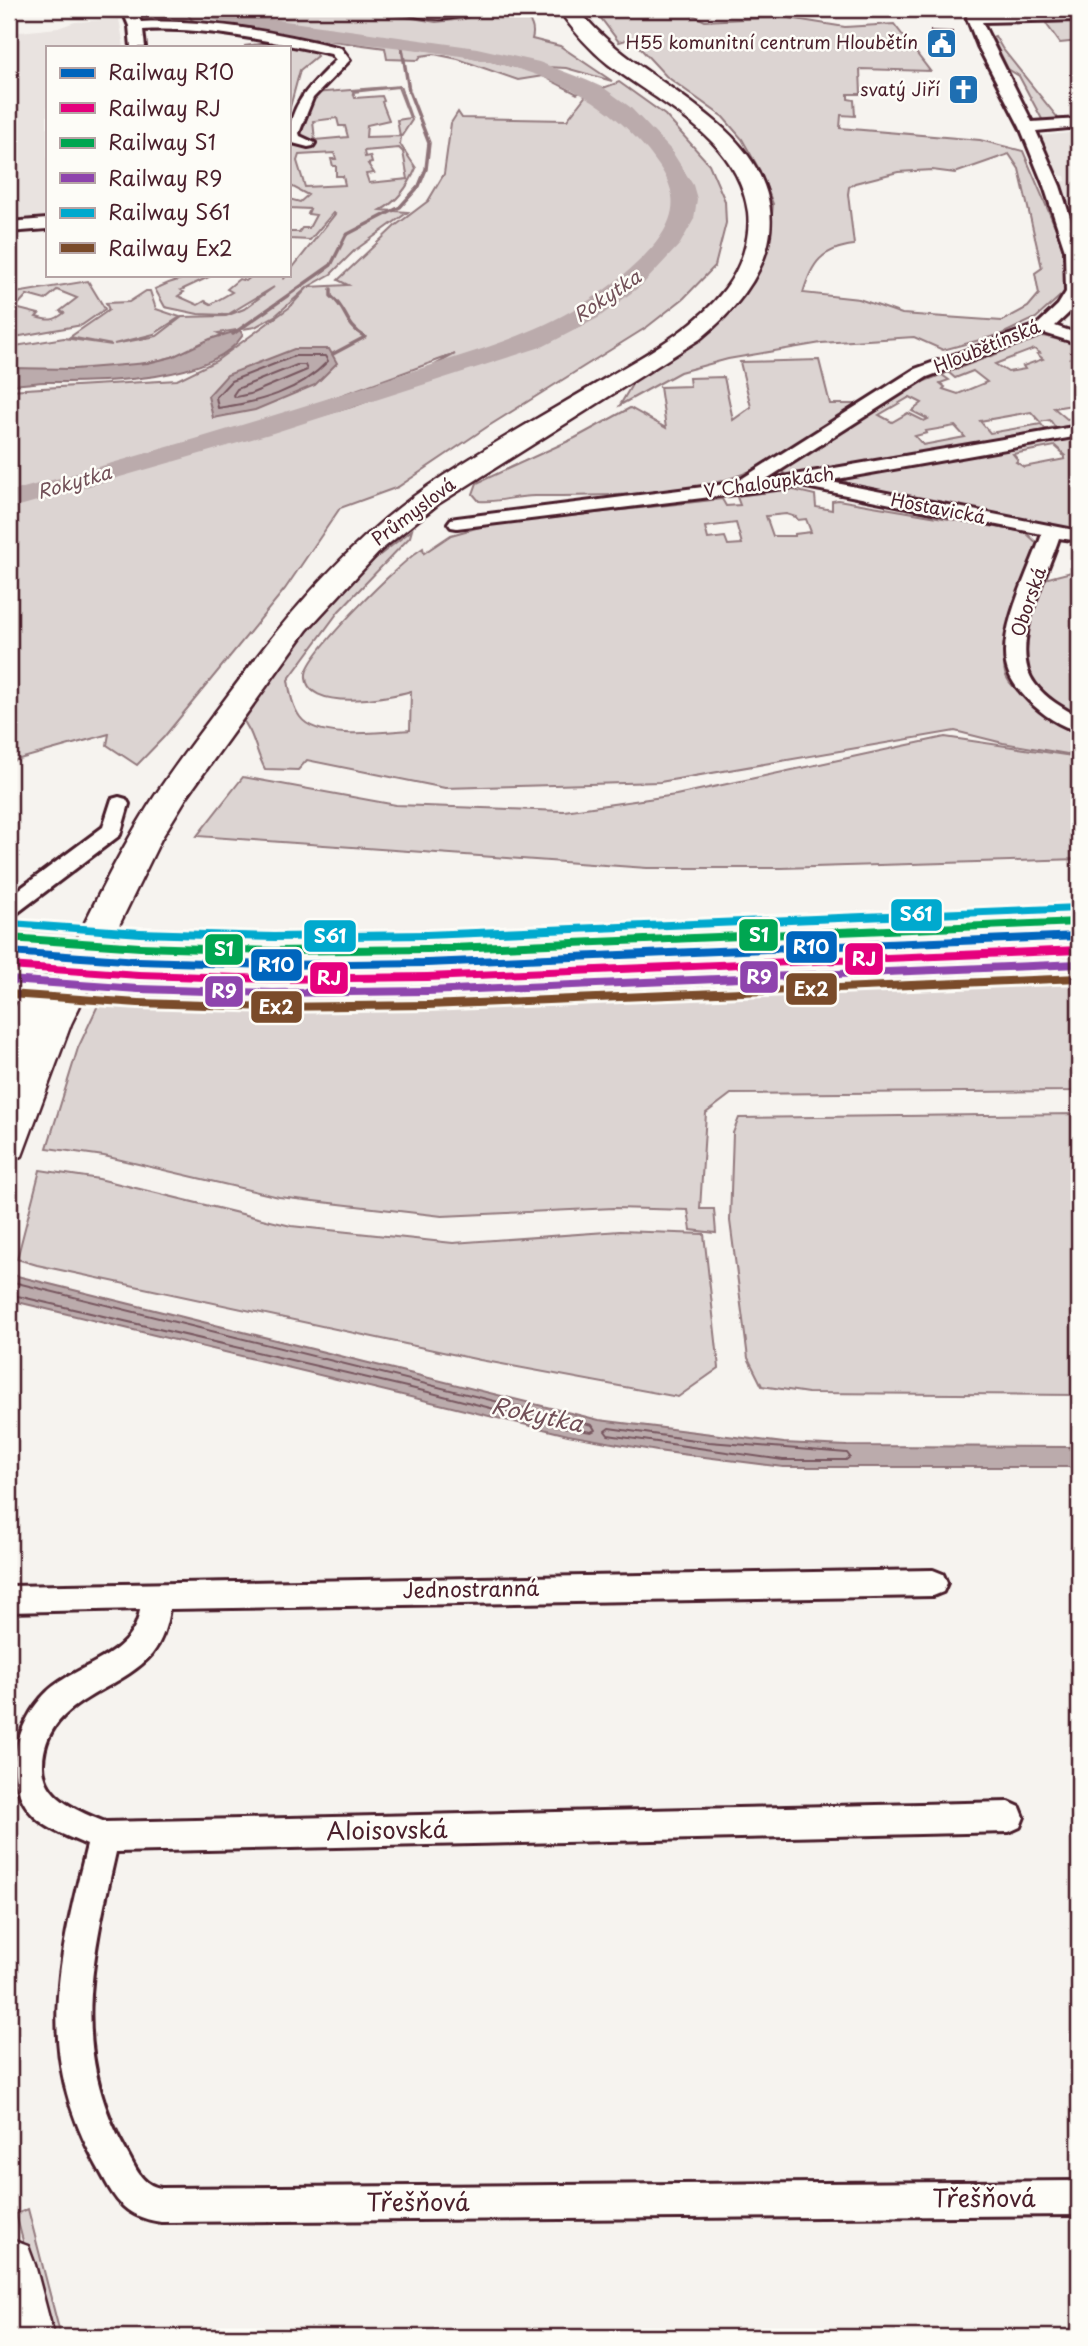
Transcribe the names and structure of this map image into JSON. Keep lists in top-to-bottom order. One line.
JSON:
{"streets":{"main road":["Průmyslová"],"street":["Hloubětínská","V Chaloupkách","Hostavická","Oborská","Jednostranná","Aloisovská","Třešňová"]},"crossings":[["Hloubětínská","V Chaloupkách"],["V Chaloupkách","Hostavická"],["Hostavická","Oborská"],["Jednostranná","Aloisovská"],["Aloisovská","Třešňová"]],"water":["Rokytka"],"places":{"public building":["H55 komunitní centrum Hloubětín"],"church":["svatý Jiří"]},"lines":["rail line S61","rail line S1","rail line R10","rail line RJ","rail line R9","rail line Ex2"],"legend":["Railway R10","Railway RJ","Railway S1","Railway R9","Railway S61","Railway Ex2"]}
